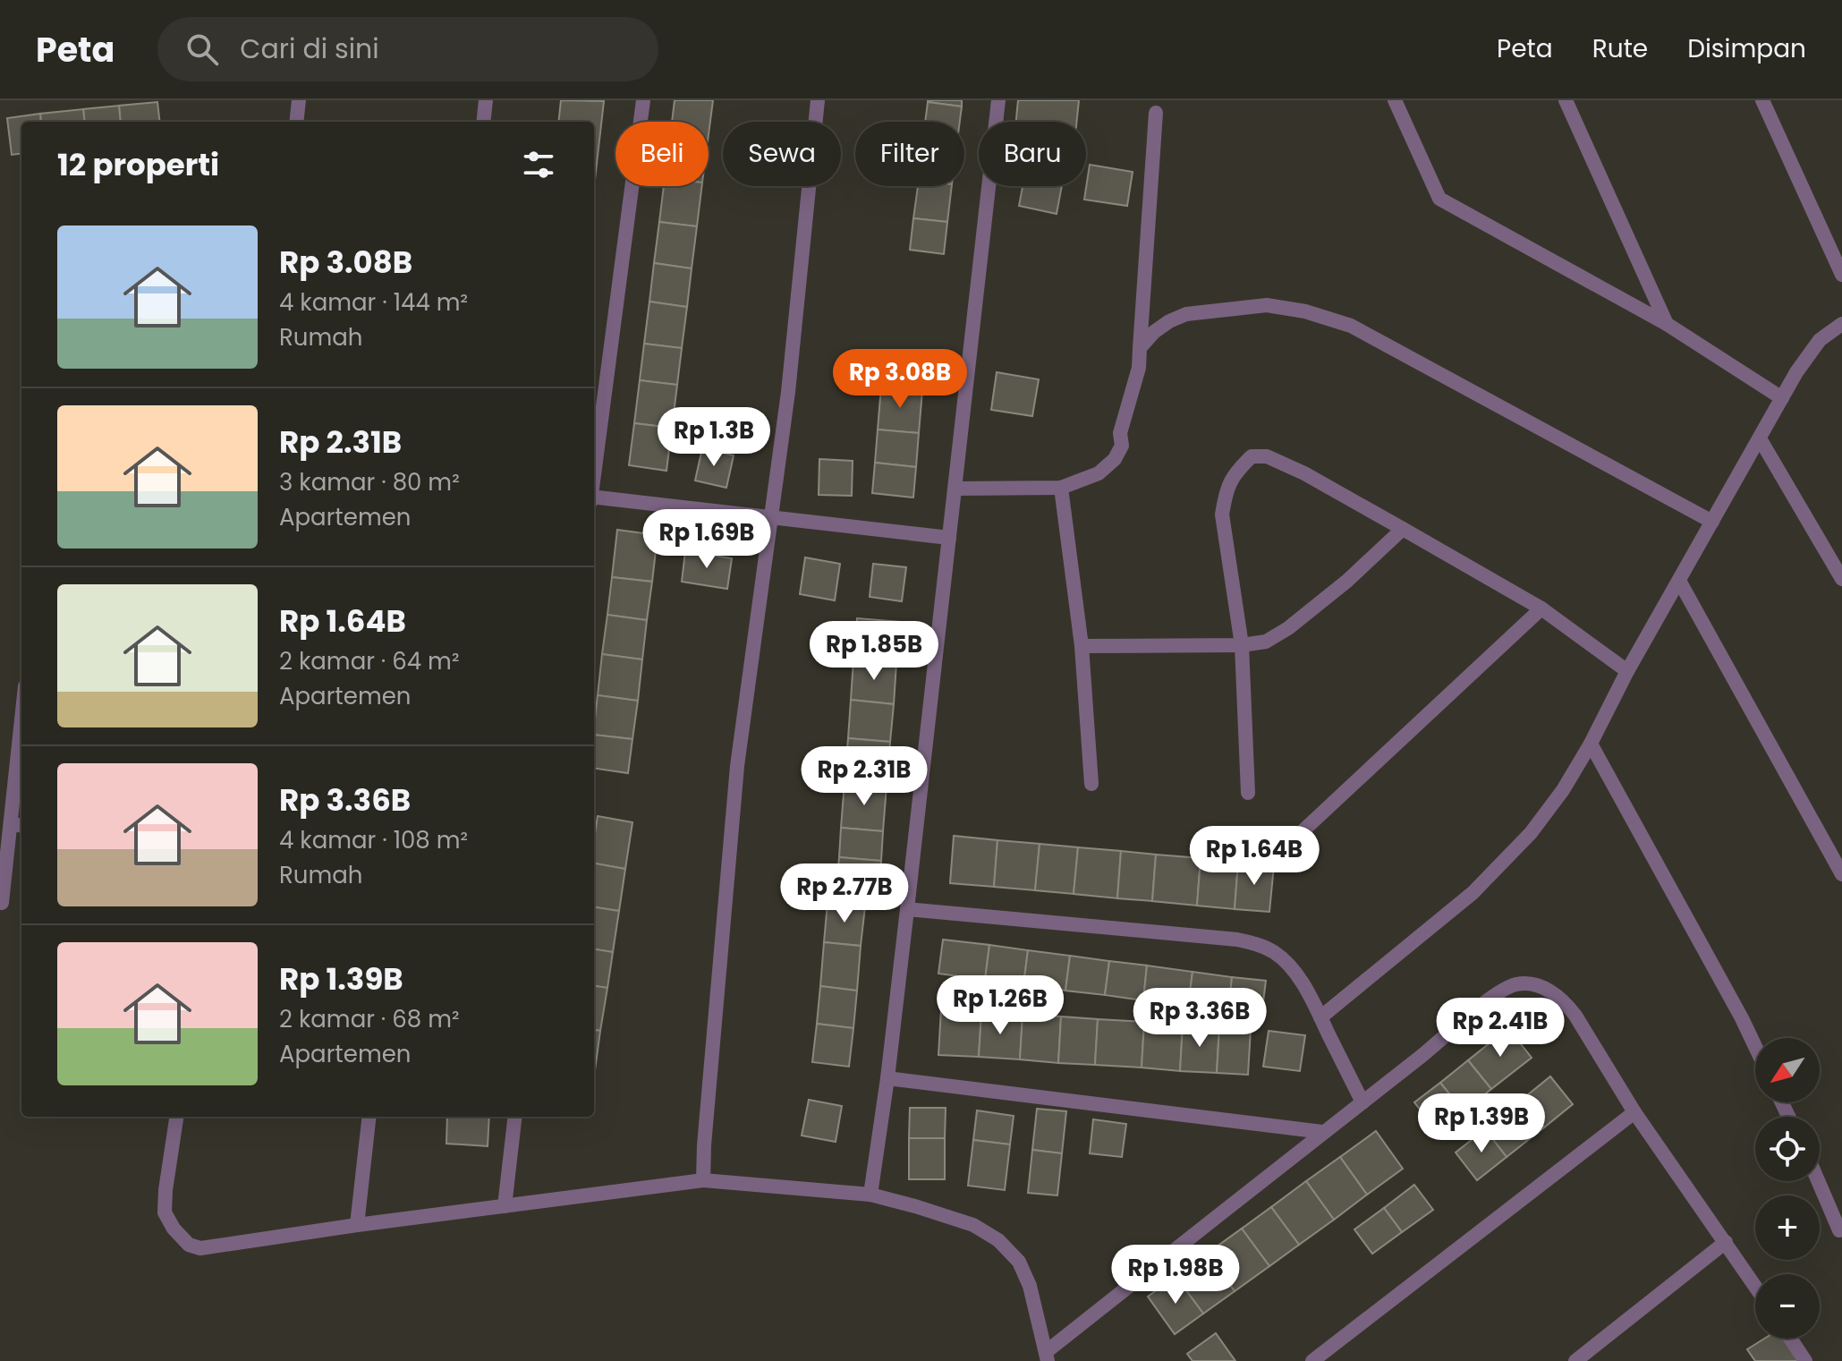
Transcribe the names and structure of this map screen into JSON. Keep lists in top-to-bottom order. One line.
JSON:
{"north":"bottom left","page":{"header":"Peta","search":"Cari di sini","nav":["Peta","Rute","Disimpan"],"chip":["Beli","Sewa","Filter","Baru"],"heading":"12 properti","list":[{"name":"Rp 3.08B","note":"4 kamar · 144 m² · Rumah"},{"name":"Rp 2.31B","note":"3 kamar · 80 m² · Apartemen"},{"name":"Rp 1.64B","note":"2 kamar · 64 m² · Apartemen"},{"name":"Rp 3.36B","note":"4 kamar · 108 m² · Rumah"},{"name":"Rp 1.39B","note":"2 kamar · 68 m² · Apartemen"}],"price":["Rp 3.08B","Rp 1.3B","Rp 1.69B","Rp 1.85B","Rp 2.31B","Rp 1.64B","Rp 2.77B","Rp 1.26B","Rp 3.36B","Rp 2.41B","Rp 1.39B","Rp 1.98B"],"map_buttons":["+","−"]}}
